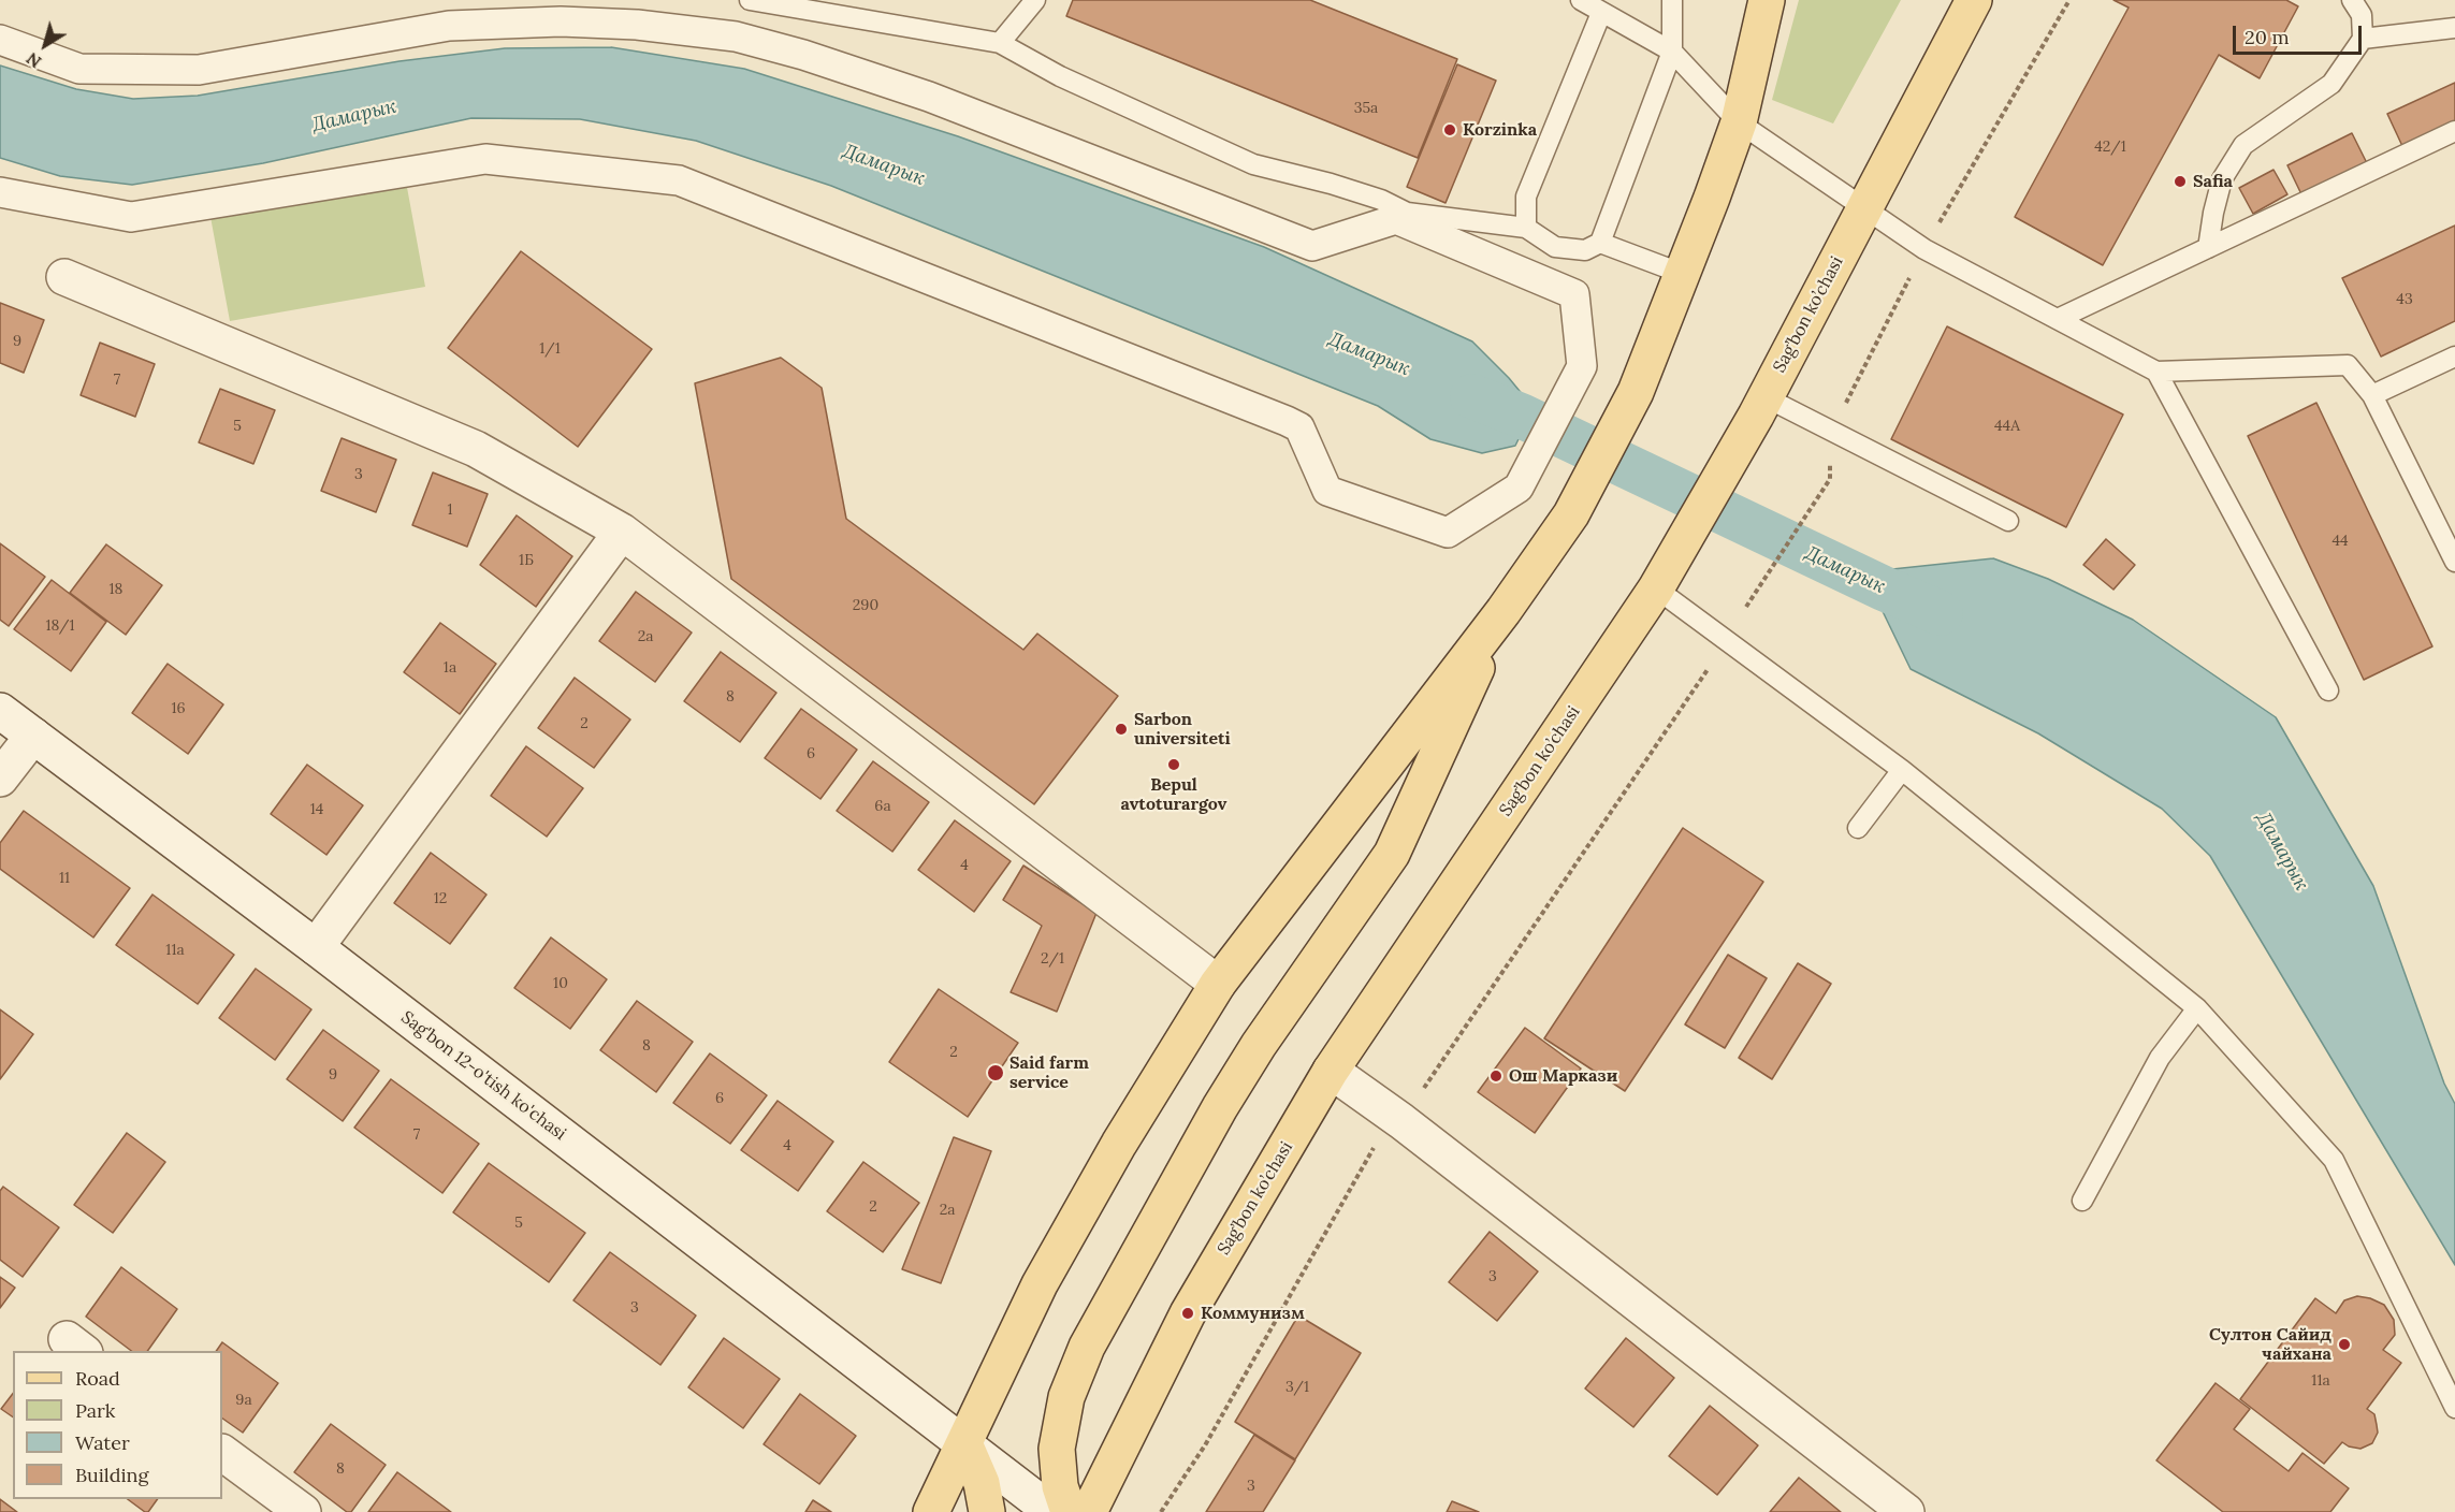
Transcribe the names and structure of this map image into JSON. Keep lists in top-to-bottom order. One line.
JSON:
{"streets":{"main road":["Sag’bon ko’chasi"],"street":["Sag'bon 12-o'tish ko'chasi"]},"water":["Дамарык"],"places":["Korzinka","Safia","Sarbon universiteti","Bepul avtoturargov","Said farm service","Ош Маркази","Коммунизм","Султон Сайид чайхана"],"house_numbers":["35a","42/1","43","9","1/1","7","5","44A","3","1","44","1Б","18","290","18/1","2a","1a","8","16","2","6","6a","14","4","11","12","11a","2/1","10","8","2","9","6","7","4","2","2a","5","3","3","11a","3/1","9a","8","3"],"legend":["Road","Park","Water","Building"],"scale_bar":"20 m","north":"bottom left"}
